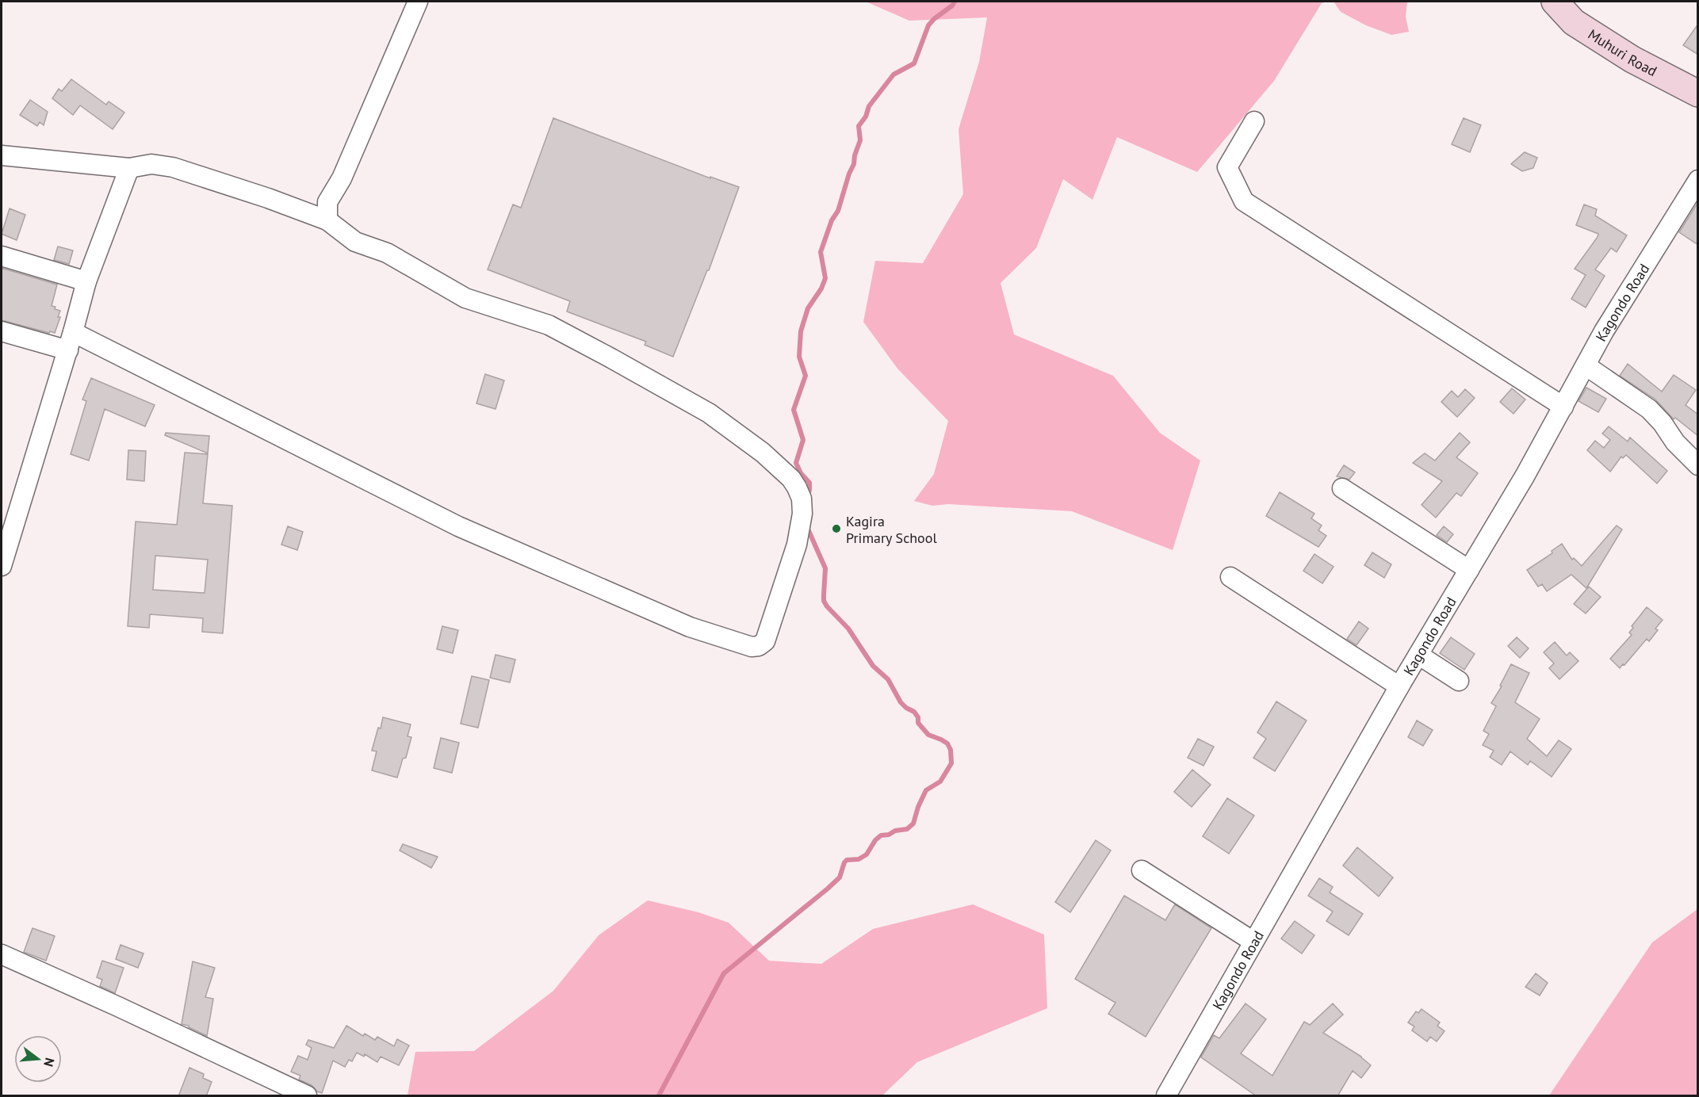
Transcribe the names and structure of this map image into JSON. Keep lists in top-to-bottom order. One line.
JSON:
{"streets":{"main road":["Muhuri Road"],"street":["Kagondo Road"]},"places":["Kagira Primary School"],"north":"right"}
